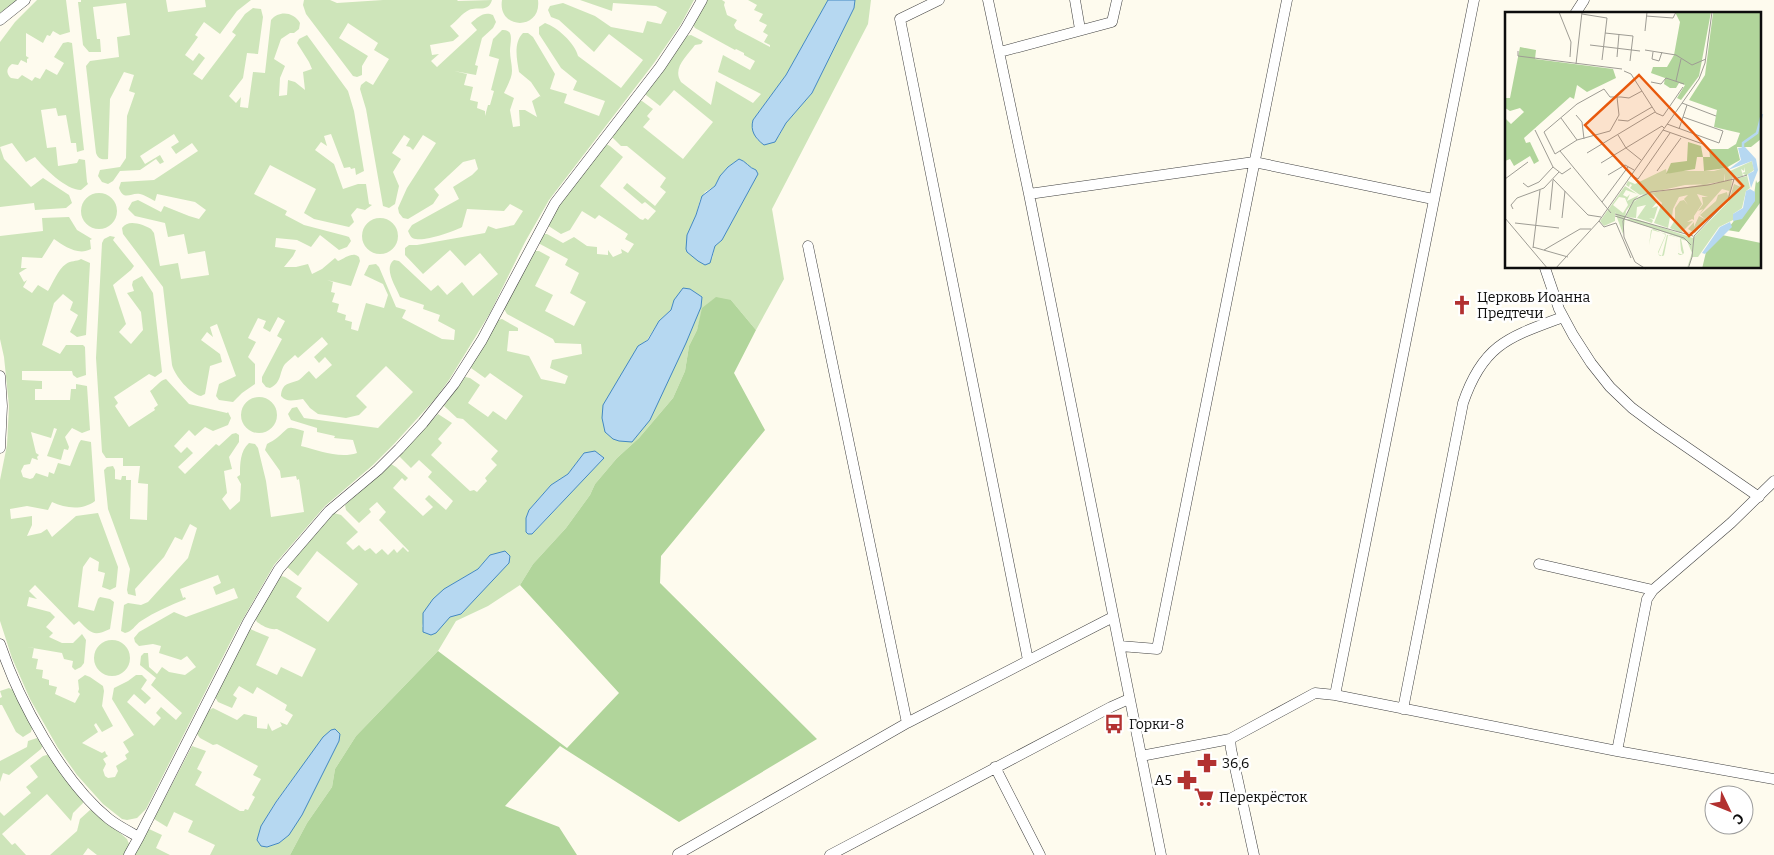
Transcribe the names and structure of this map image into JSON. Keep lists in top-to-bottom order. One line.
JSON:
{"places":{"church":["Церковь Иоанна Предтечи"],"bus stop":["Горки-8"],"pharmacy":["36,6","А5"],"supermarket":["Перекрёсток"]},"north":"bottom right"}
